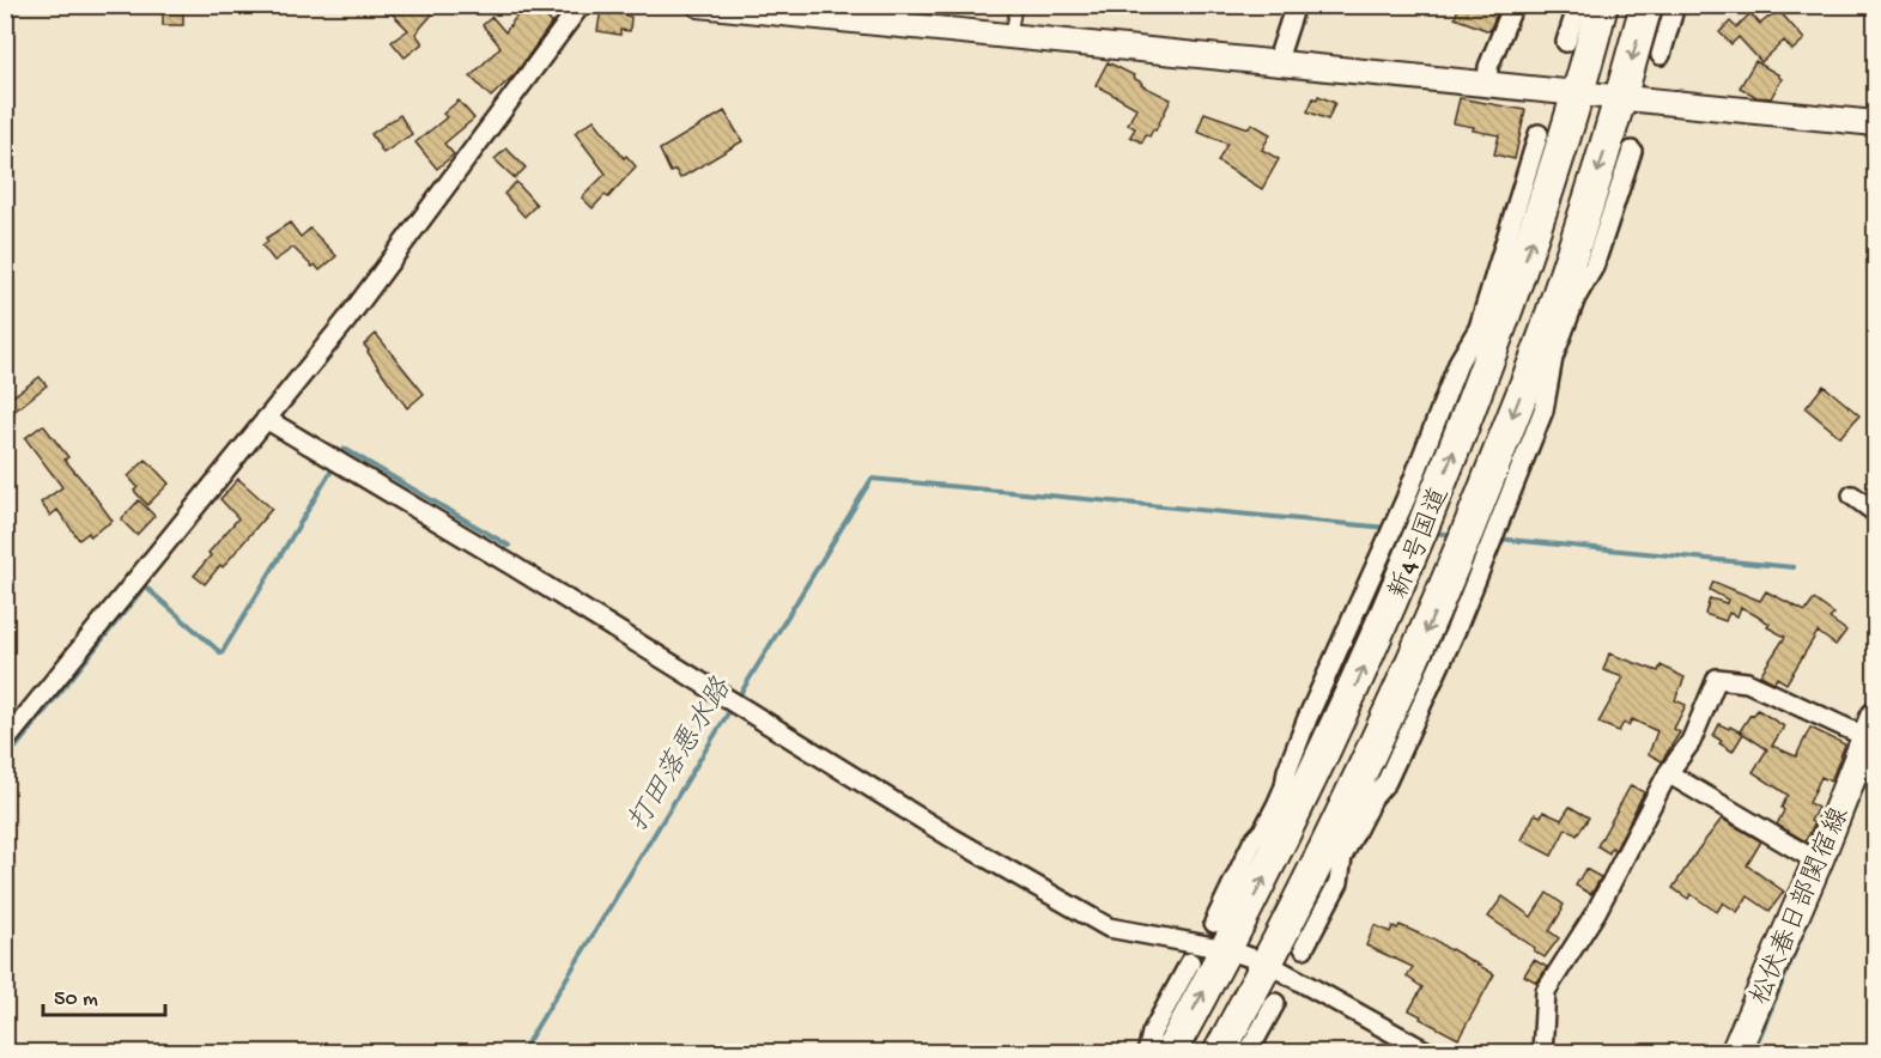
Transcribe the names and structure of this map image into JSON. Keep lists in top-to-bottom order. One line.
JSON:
{"streets":{"highway":["新4号国道"],"main road":["松伏春日部関宿線"]},"water":["打田落悪水路"],"scale_bar":"50 m"}
